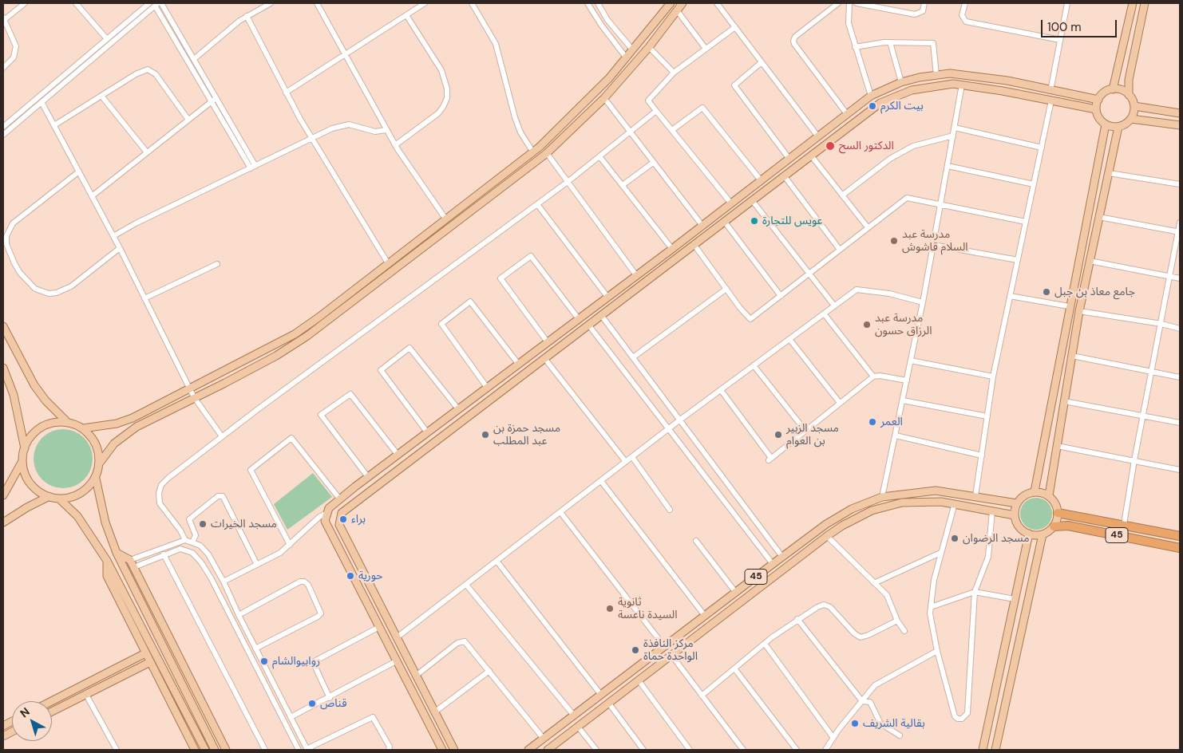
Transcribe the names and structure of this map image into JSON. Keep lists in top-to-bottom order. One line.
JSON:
{"streets":{"highway":["45"]},"places":["بيت الكرم","الدكتور السح","عويس للتجارة","مدرسة عبد السلام قاشوش","جامع معاذ بن جبل","مدرسة عبد الرزاق حسون","العمر","مسجد حمزة بن عبد المطلب","مسجد الزبير بن العوام","براء","مسجد الخيرات","مسجد الرضوان","حورية","ثانوية السيدة ناعسة","مركز النافذة الواحدة حماة","روابيوالشام","قناص","بقالية الشريف"],"scale_bar":"100 m","north":"top left"}
